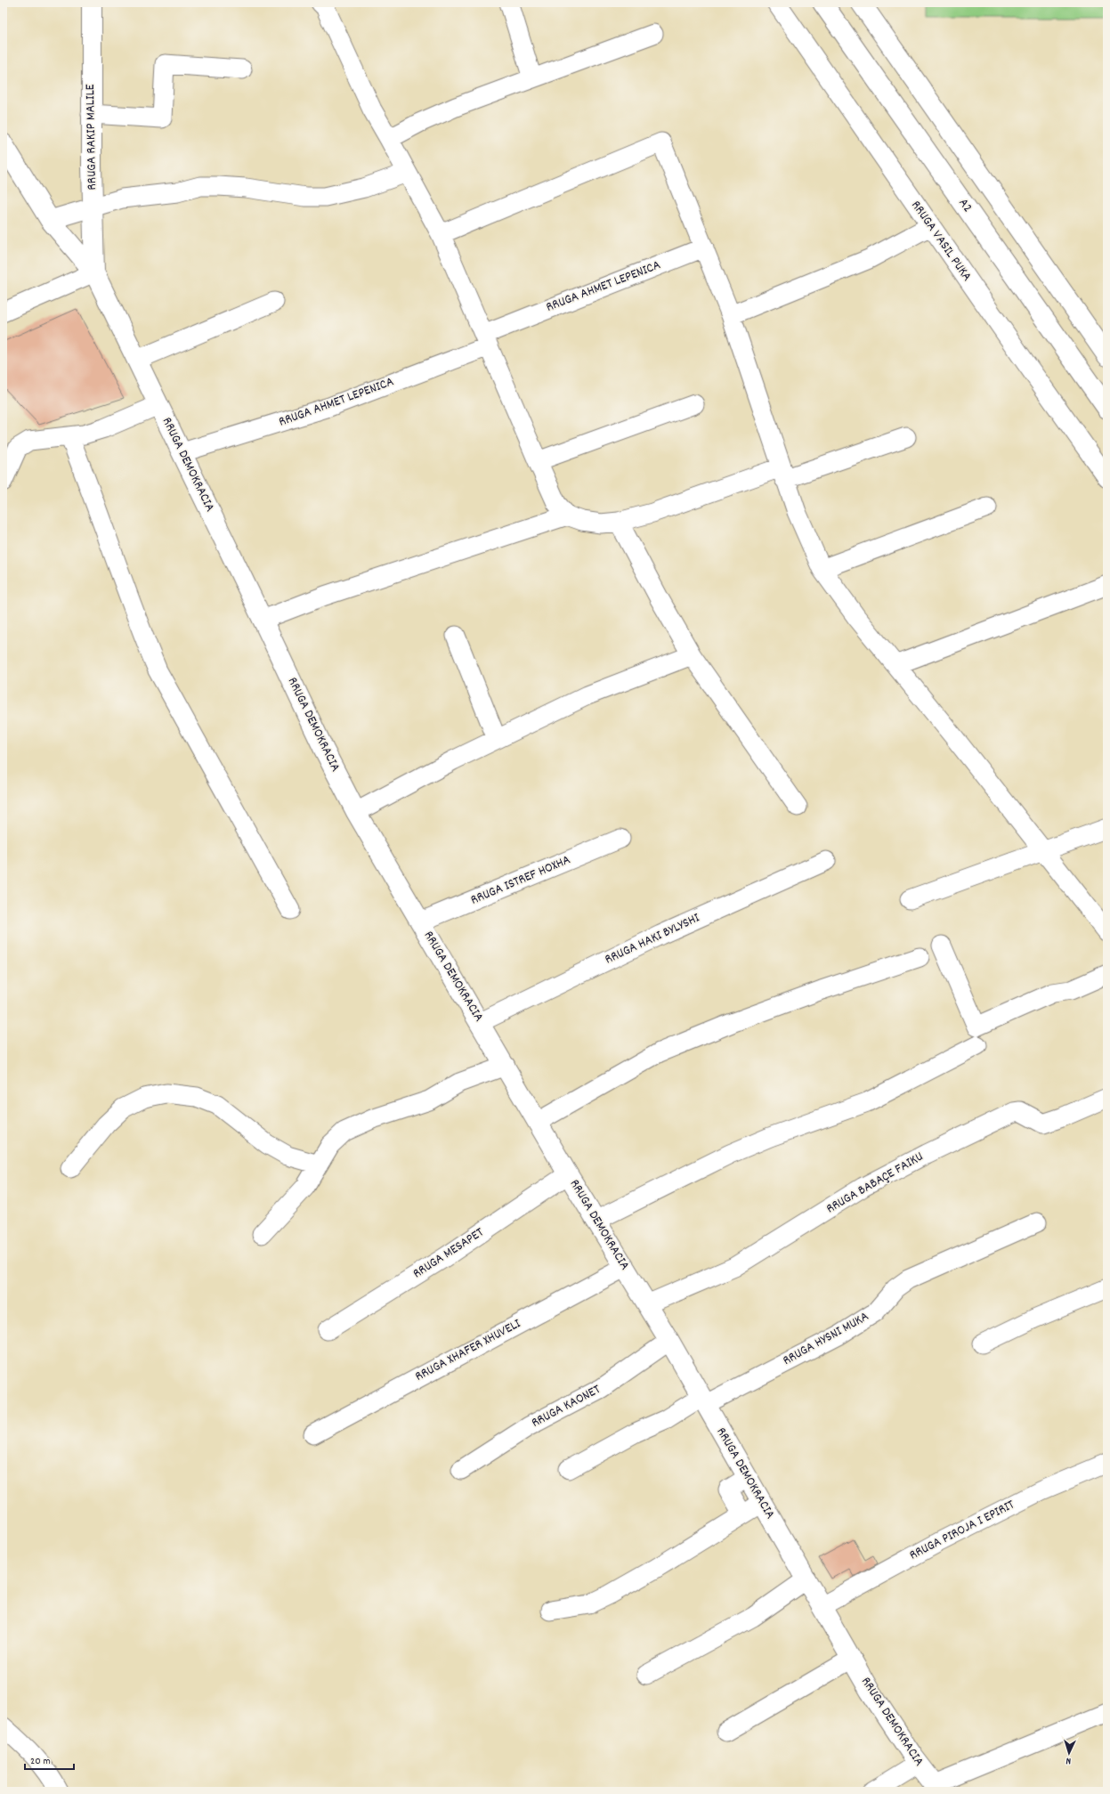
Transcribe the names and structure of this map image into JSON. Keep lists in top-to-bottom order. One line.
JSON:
{"streets":{"main road":["RRUGA RAKIP MALILE","A2","RRUGA DEMOKRACIA"],"street":["RRUGA VASIL PUKA","RRUGA AHMET LEPENICA","RRUGA ISTREF HOXHA","RRUGA HAKI BYLYSHI","RRUGA BABAÇE FAIKU","RRUGA MESAPET","RRUGA HYSNI MUKA","RRUGA XHAFER XHUVELI","RRUGA KAONET","RRUGA PIROJA I EPIRIT"]},"crossings":[["RRUGA RAKIP MALILE","RRUGA DEMOKRACIA"],["RRUGA AHMET LEPENICA","RRUGA DEMOKRACIA"],["RRUGA DEMOKRACIA","RRUGA ISTREF HOXHA"],["RRUGA DEMOKRACIA","RRUGA HAKI BYLYSHI"],["RRUGA DEMOKRACIA","RRUGA BABAÇE FAIKU"],["RRUGA DEMOKRACIA","RRUGA MESAPET"],["RRUGA DEMOKRACIA","RRUGA HYSNI MUKA"],["RRUGA DEMOKRACIA","RRUGA XHAFER XHUVELI"],["RRUGA DEMOKRACIA","RRUGA KAONET"],["RRUGA DEMOKRACIA","RRUGA PIROJA I EPIRIT"]],"scale_bar":"20 m","north":"bottom"}
